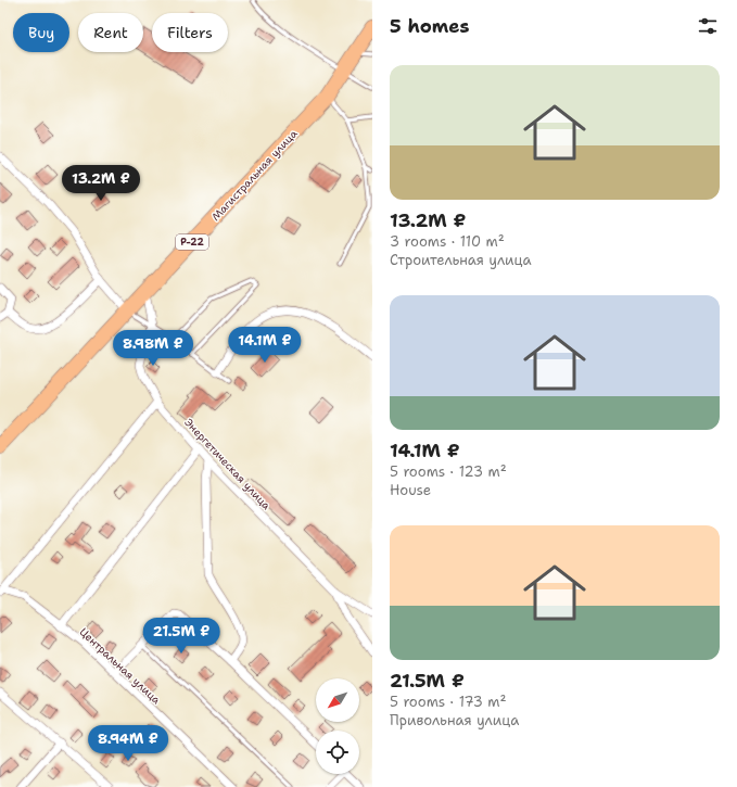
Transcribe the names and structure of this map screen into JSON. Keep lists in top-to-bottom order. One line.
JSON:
{"streets":{"highway":["Магистральная улица","Р-22"],"street":["Энергетическая улица","Центральная улица"]},"north":"bottom left","page":{"heading":"5 homes","chip":["Buy","Rent","Filters"],"list":[{"name":"13.2M ₽","note":"3 rooms · 110 m² · Строительная улица"},{"name":"14.1M ₽","note":"5 rooms · 123 m² · House"},{"name":"21.5M ₽","note":"5 rooms · 173 m² · Привольная улица"}],"price":["13.2M ₽","14.1M ₽","8.98M ₽","21.5M ₽","8.94M ₽"]}}
